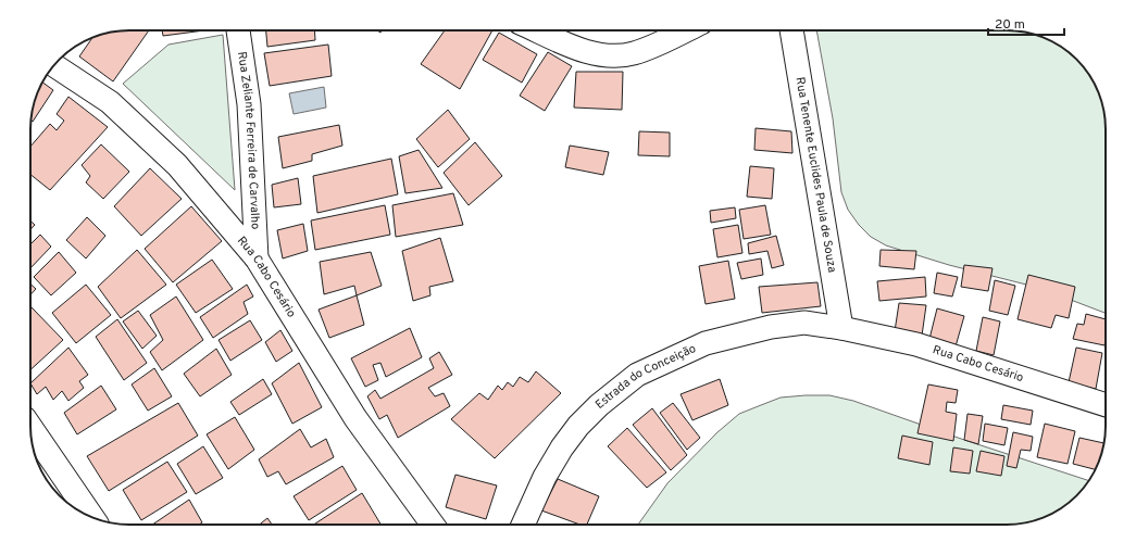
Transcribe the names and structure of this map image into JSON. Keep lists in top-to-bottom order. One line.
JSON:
{"streets":{"street":["Rua Zeliante Ferreira de Carvalho","Rua Tenente Euclides Paula de Souza","Rua Cabo Cesário","Estrada do Conceição"]},"crossings":[["Rua Zeliante Ferreira de Carvalho","Rua Cabo Cesário"],["Rua Tenente Euclides Paula de Souza","Rua Cabo Cesário"],["Rua Tenente Euclides Paula de Souza","Estrada do Conceição"],["Rua Cabo Cesário","Estrada do Conceição"]],"scale_bar":"20 m"}
